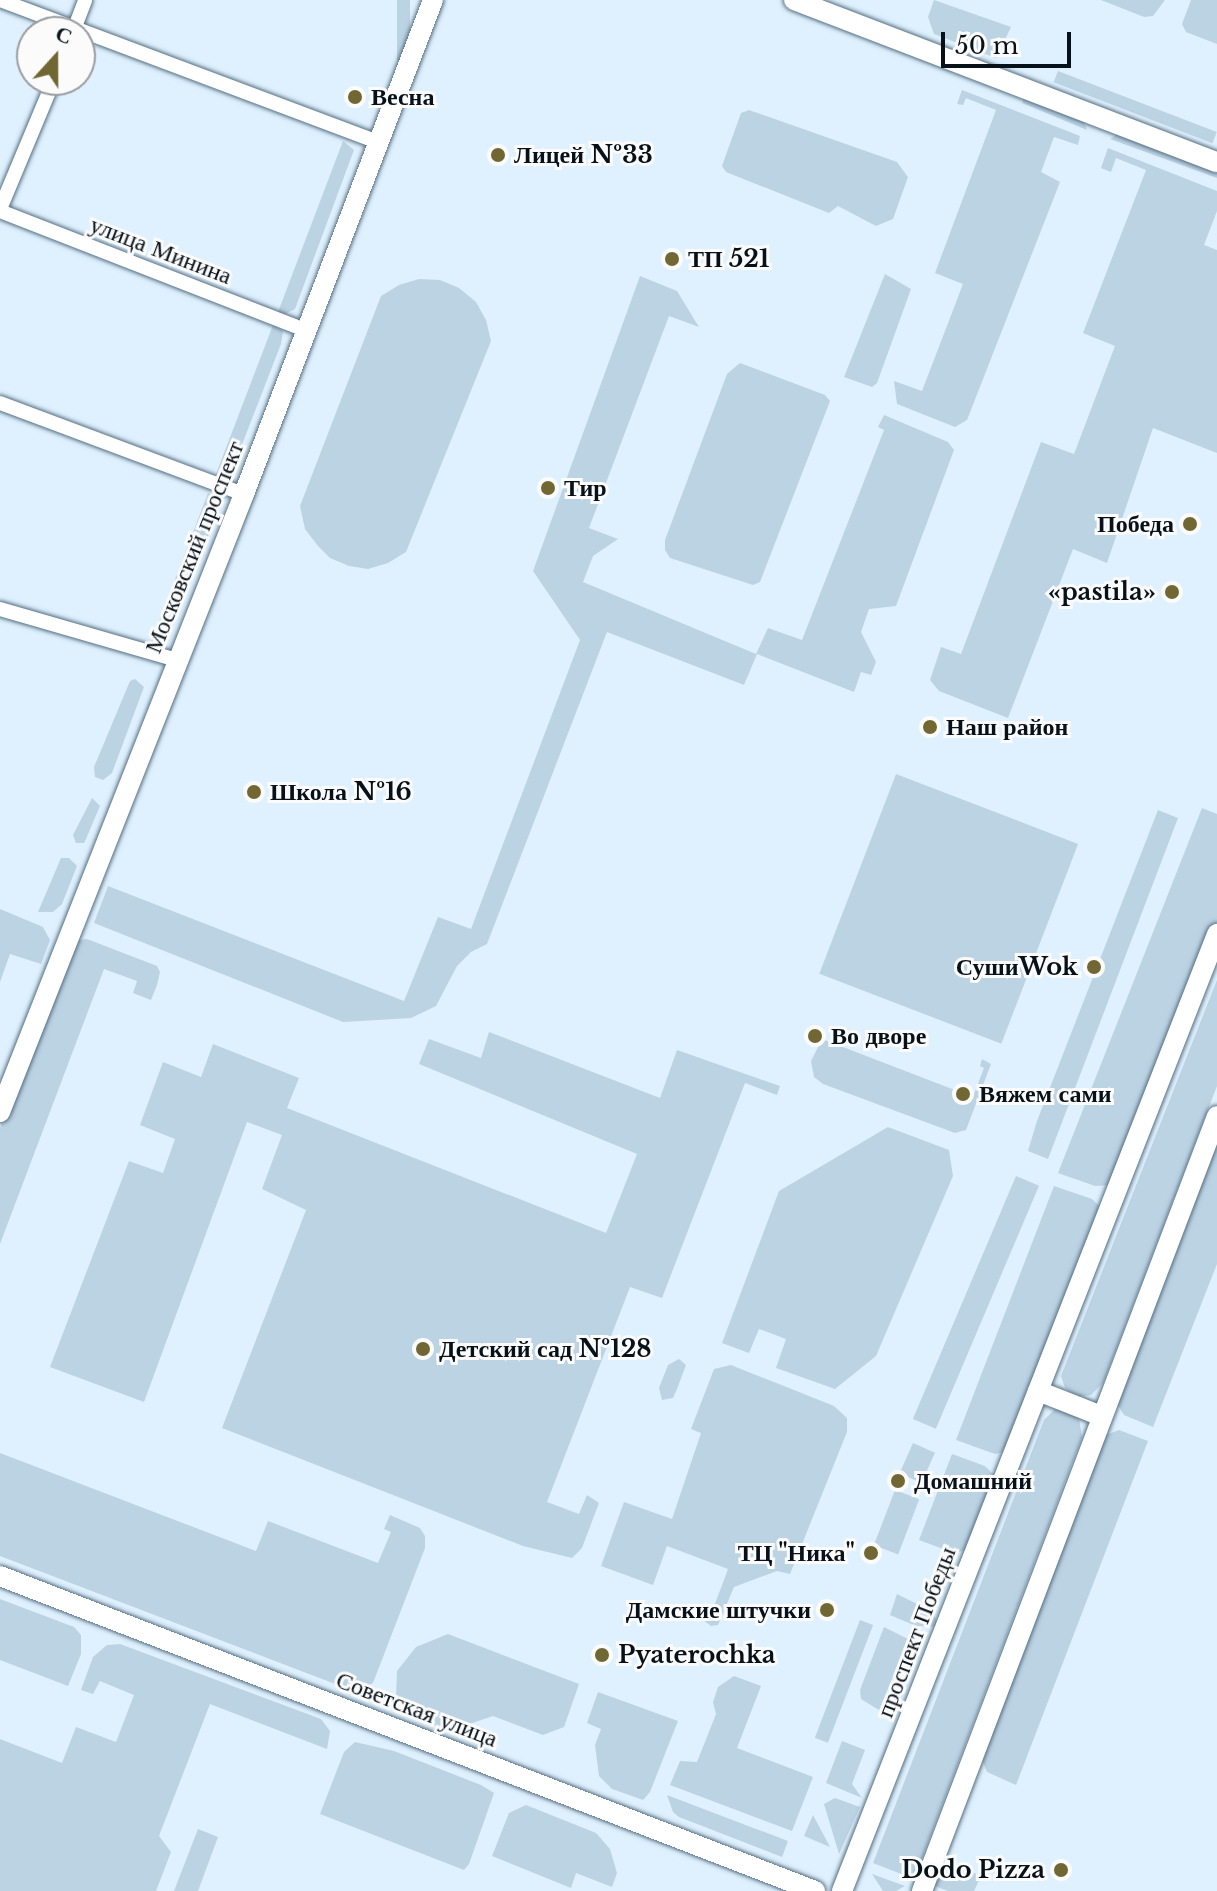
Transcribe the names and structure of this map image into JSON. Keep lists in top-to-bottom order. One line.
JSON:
{"streets":{"street":["улица Минина","Московский проспект","проспект Победы","Советская улица"]},"crossings":[["улица Минина","Московский проспект"]],"places":["Весна","Лицей №33","ТП 521","Тир","Победа","«pastila»","Наш район","Школа №16","СушиWok","Во дворе","Вяжем сами","Детский сад №128","Домашний","ТЦ \"Ника\"","Дамские штучки","Pyaterochka","Dodo Pizza"],"scale_bar":"50 m","north":"top"}
